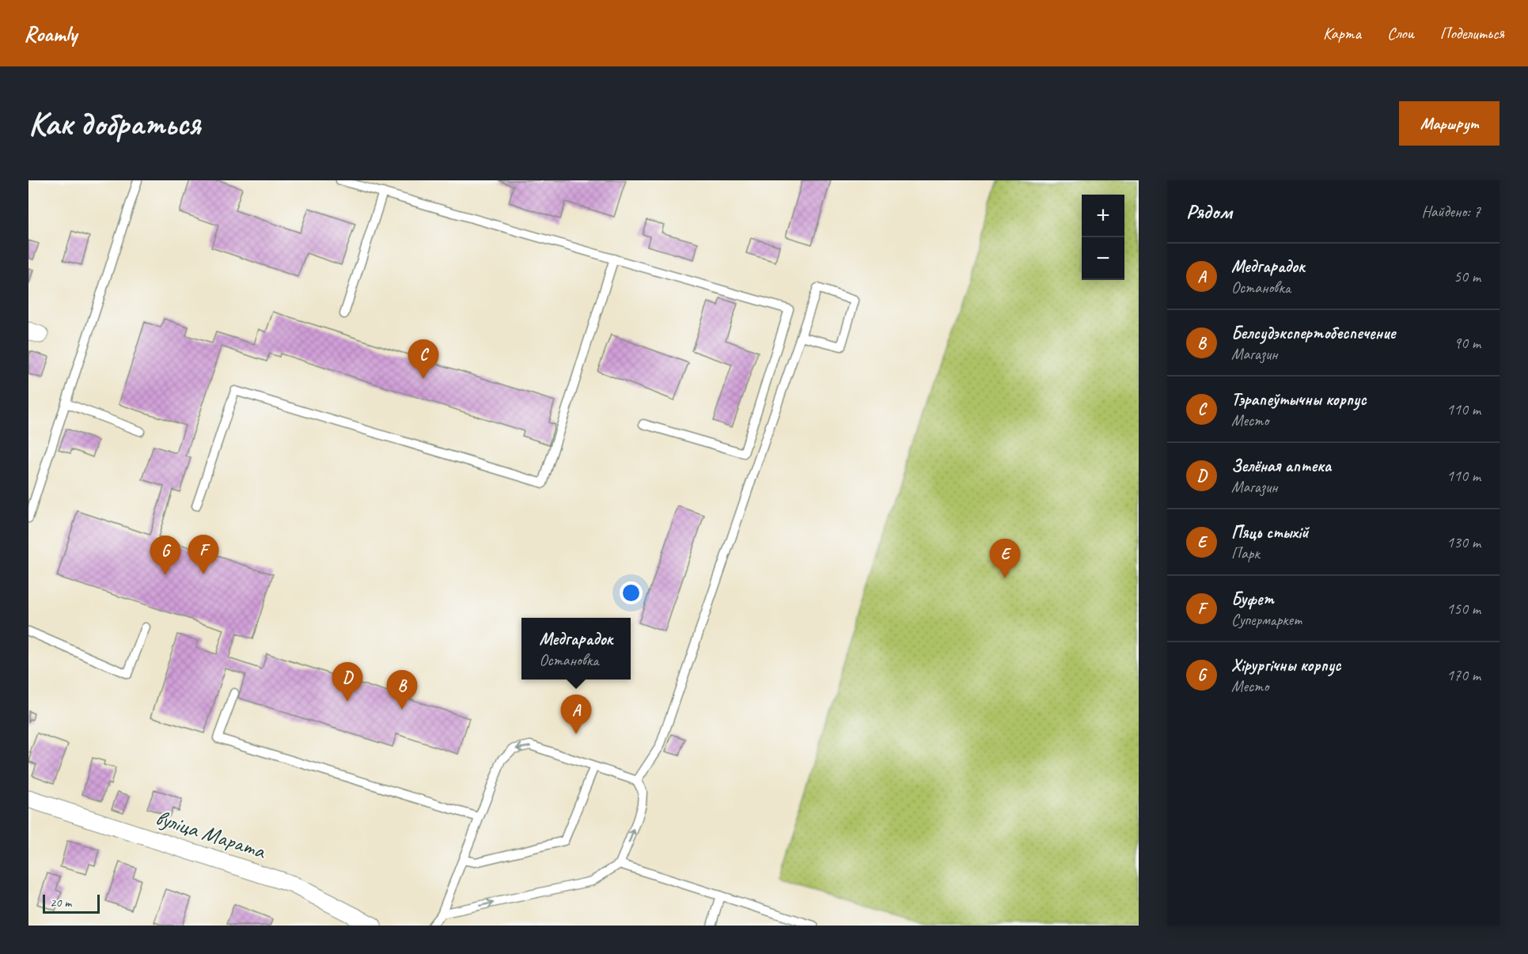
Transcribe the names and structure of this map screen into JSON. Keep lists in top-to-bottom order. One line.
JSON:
{"streets":{"street":["вуліца Марата"]},"scale_bar":"20 m","page":{"header":"Roamly","nav":["Карта","Слои","Поделиться"],"buttons":"Маршрут","title":"Как добраться","heading":["Рядом","Найдено: 7"],"map_buttons":["+","−"],"list":[{"mark":"A","name":"Медгарадок","note":"Остановка","value":"50 m"},{"mark":"B","name":"Белсудэкспертобеспечение","note":"Магазин","value":"90 m"},{"mark":"C","name":"Тэрапеўтычны корпус","note":"Место","value":"110 m"},{"mark":"D","name":"Зелёная аптека","note":"Магазин","value":"110 m"},{"mark":"E","name":"Пяць стыхій","note":"Парк","value":"130 m"},{"mark":"F","name":"Буфет","note":"Супермаркет","value":"150 m"},{"mark":"G","name":"Хірургічны корпус","note":"Место","value":"170 m"}],"pins":["C","F","G","E","D","B","A"],"popup":["Медгарадок","Остановка"],"scale":"20 m"}}
